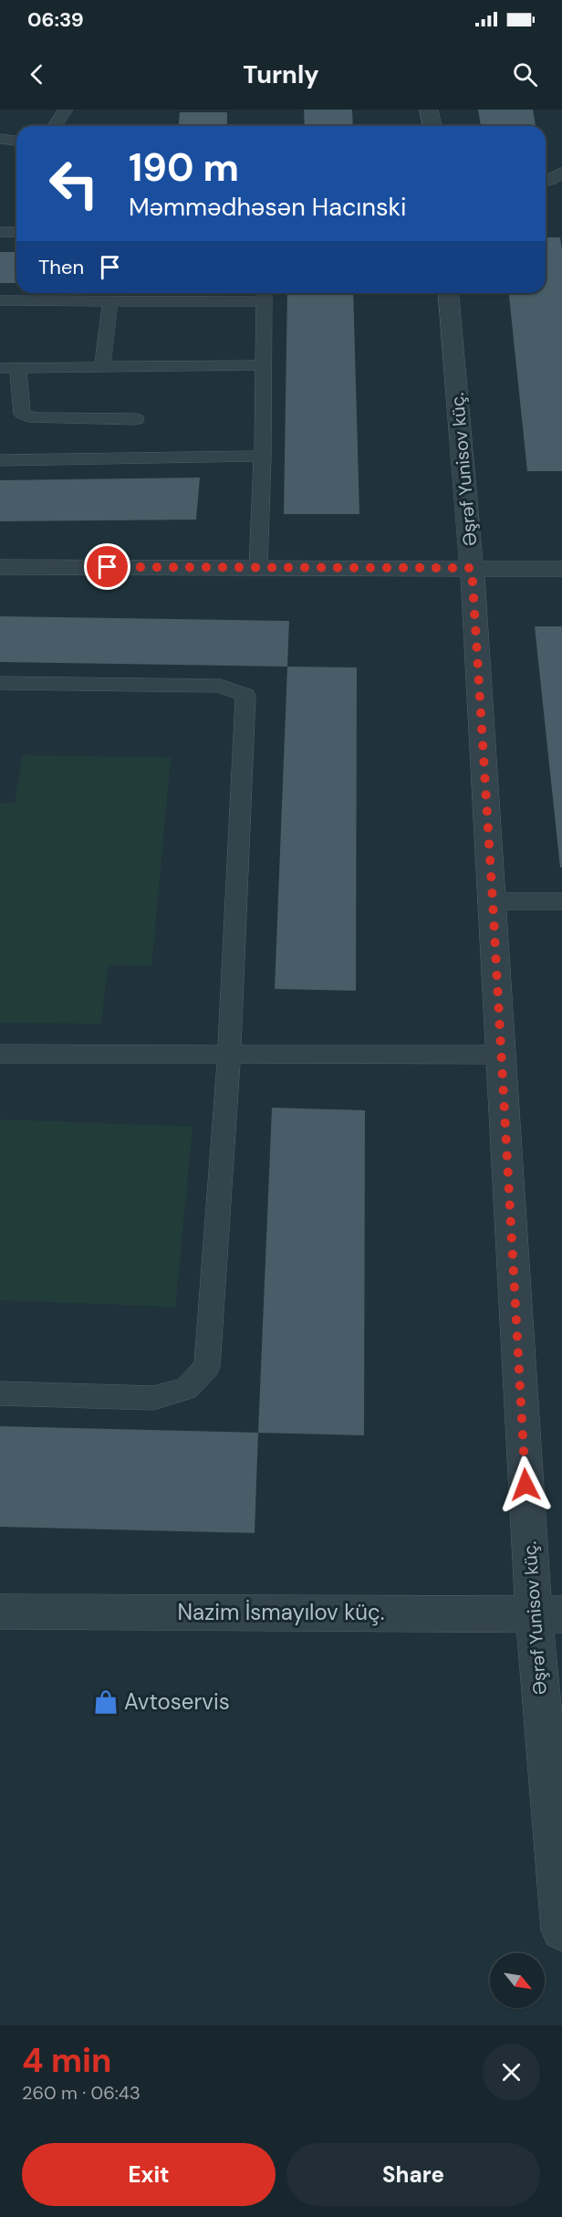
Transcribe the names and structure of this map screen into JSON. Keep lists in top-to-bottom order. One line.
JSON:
{"streets":{"street":["Əşrəf Yunisov küç.","Nazim İsmayılov küç."]},"crossings":[["Əşrəf Yunisov küç.","Nazim İsmayılov küç."]],"places":{"shop":["Avtoservis"]},"north":"bottom right","page":{"status":"06:39","header":"Turnly","turn":["190 m","Məmmədhəsən Hacınski"],"then":"Then","heading":["4 min","260 m · 06:43"],"buttons":["Exit","Share"]}}
